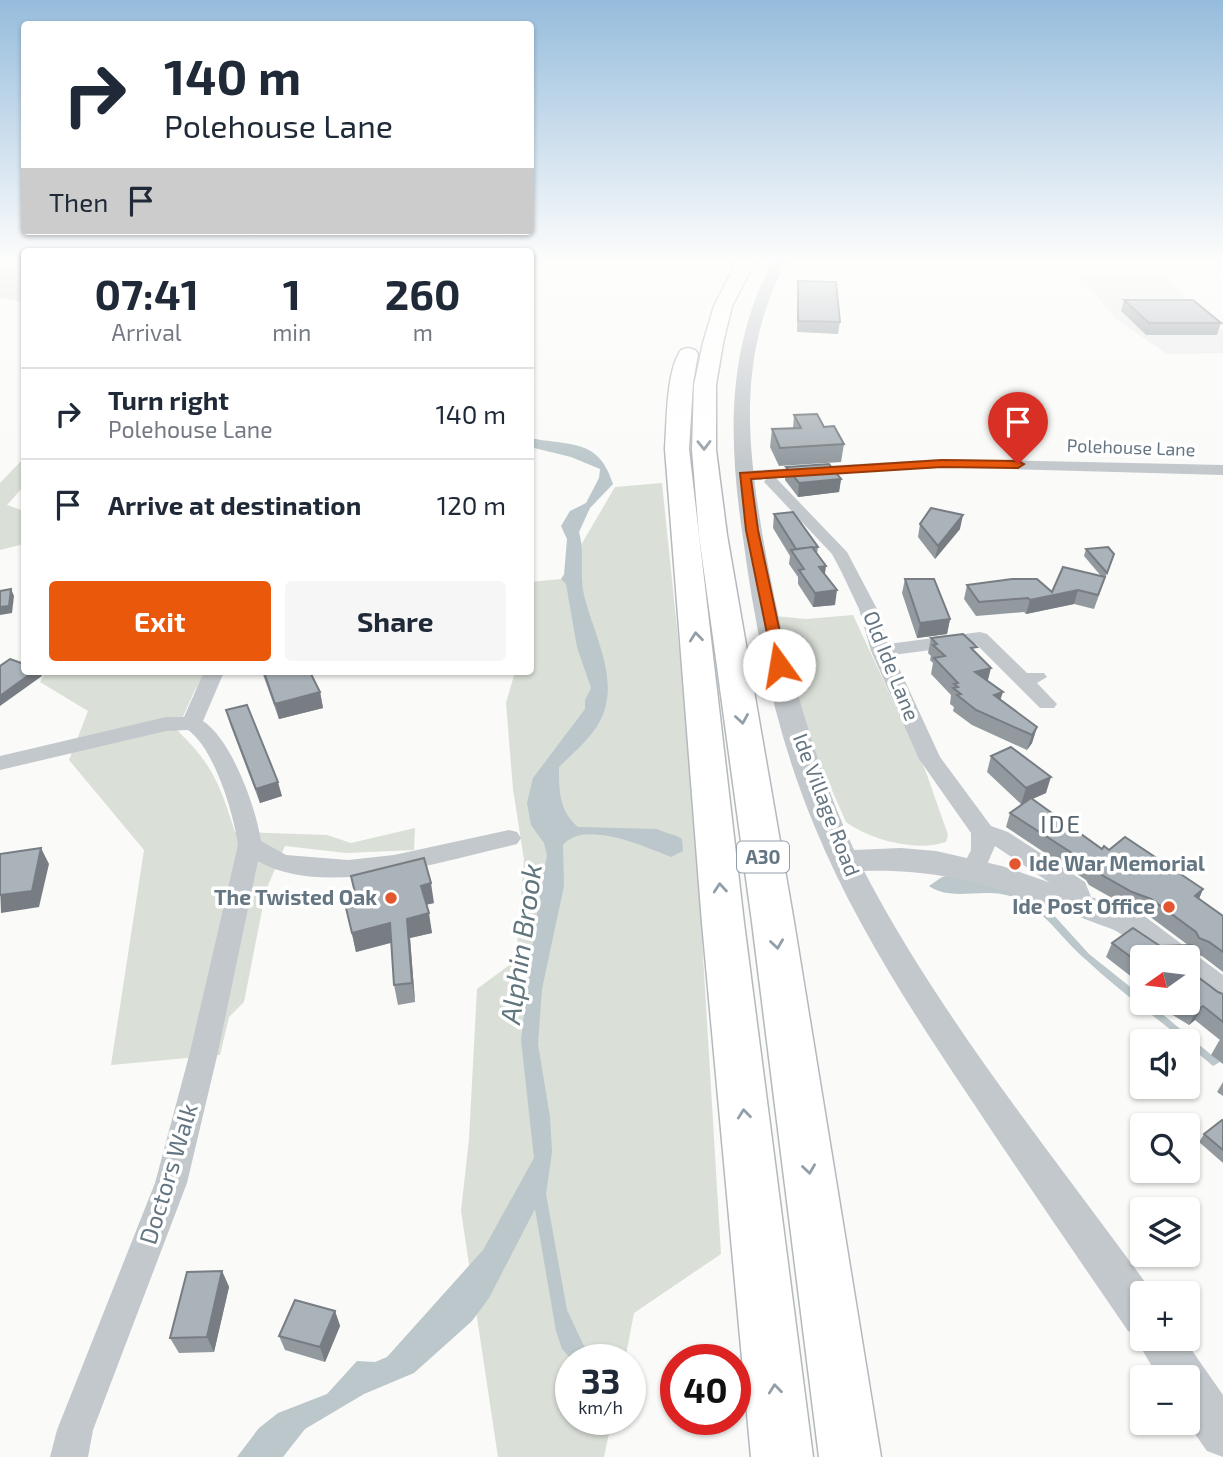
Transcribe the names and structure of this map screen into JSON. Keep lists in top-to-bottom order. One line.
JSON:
{"streets":{"highway":["A30"],"street":["Polehouse Lane","Old Ide Lane","Ide Village Road","Doctors Walk"]},"crossings":[["Polehouse Lane","Ide Village Road"]],"districts":["IDE"],"water":["Alphin Brook"],"places":["Ide War Memorial","The Twisted Oak","Ide Post Office"],"north":"left","page":{"turn":["140 m","Polehouse Lane"],"then":"Then","eta":["07:41","Arrival","1","min","260","m"],"list":[{"name":"Turn right","note":"Polehouse Lane","value":"140 m"},{"name":"Arrive at destination","value":"120 m"}],"buttons":["Exit","Share"],"map_buttons":["+","−"],"speed":"33 km/h","limit":"40"}}
